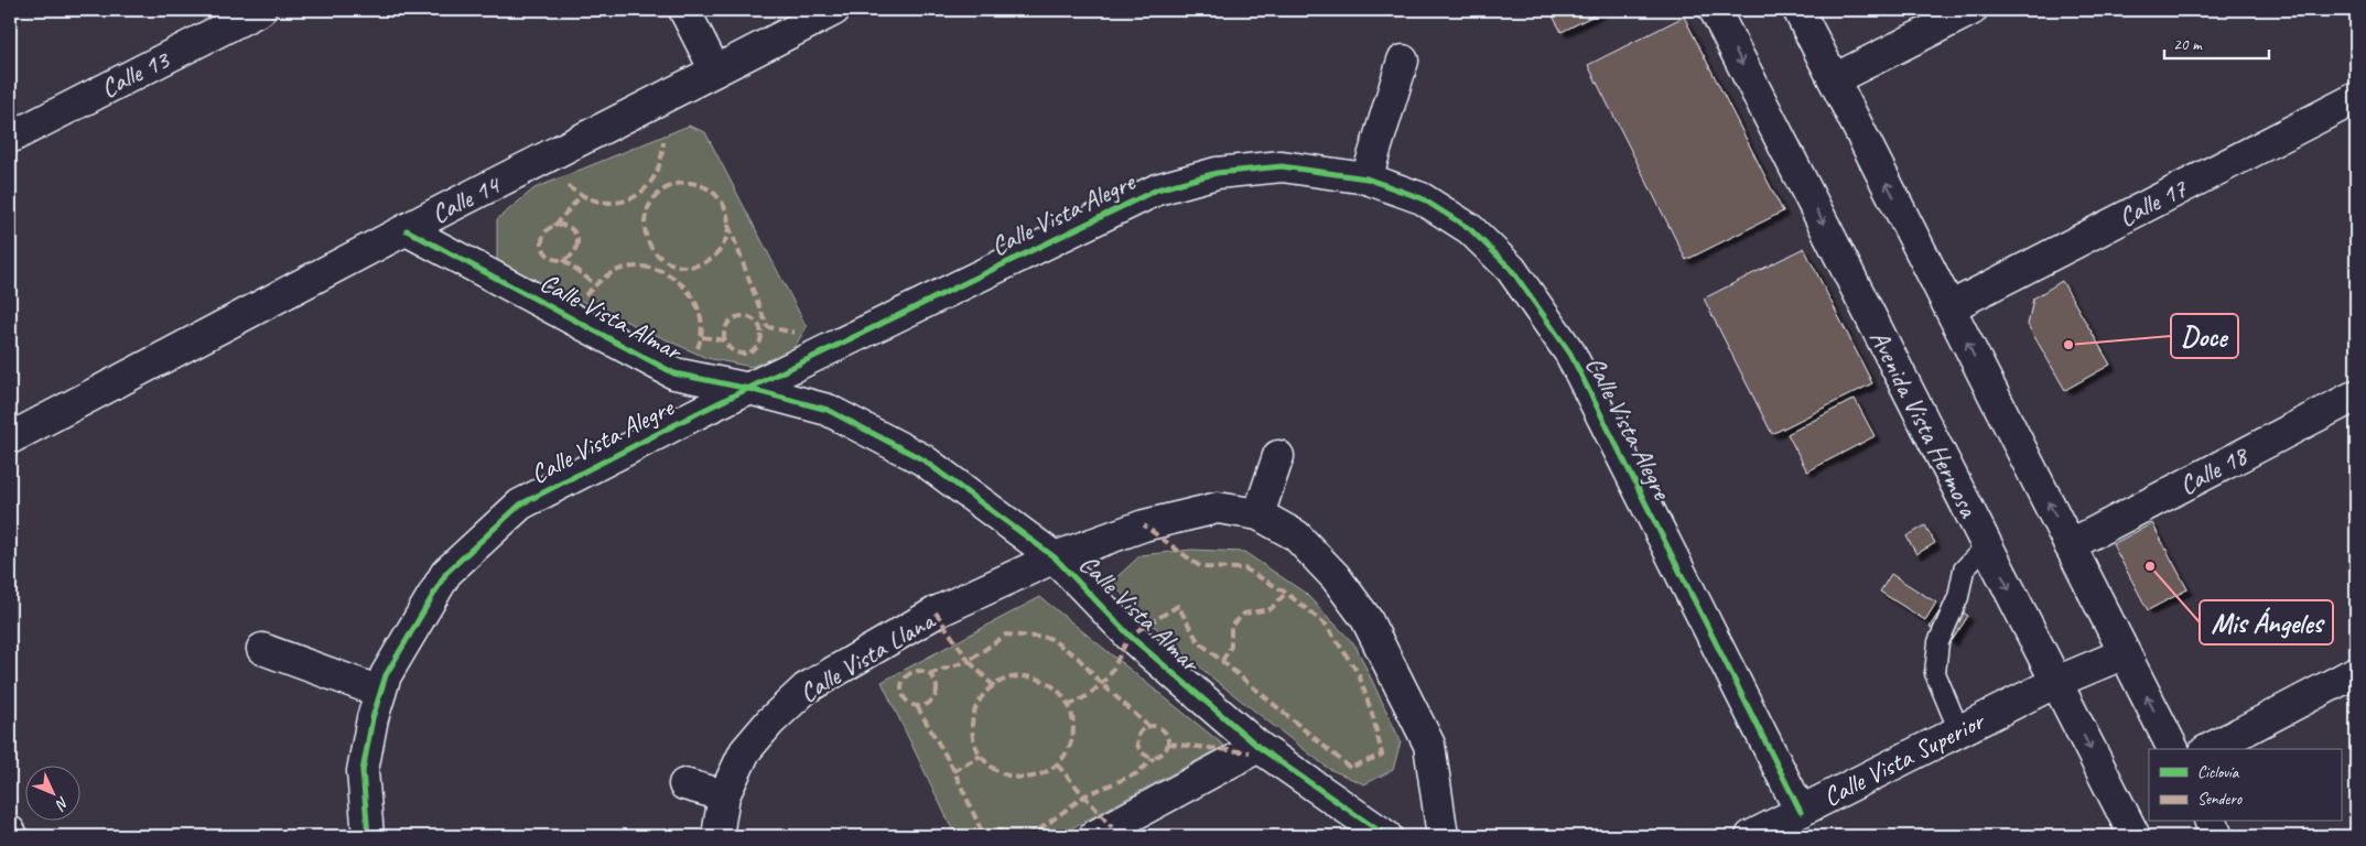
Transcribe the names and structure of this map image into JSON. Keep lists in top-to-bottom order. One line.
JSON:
{"streets":{"street":["Calle 13","Calle 14","Calle 17","Calle Vista Alegre","Calle Vista Almar","Avenida Vista Hermosa","Calle 18","Calle Vista Llana","Calle Vista Superior"]},"crossings":[["Calle 14","Calle Vista Almar"],["Calle Vista Alegre","Calle Vista Almar"],["Calle Vista Alegre","Calle Vista Superior"],["Calle Vista Almar","Calle Vista Llana"],["Avenida Vista Hermosa","Calle Vista Superior"]],"places":["Doce","Mis Ángeles"],"legend":["Ciclovía","Sendero"],"scale_bar":"20 m","north":"bottom right"}
